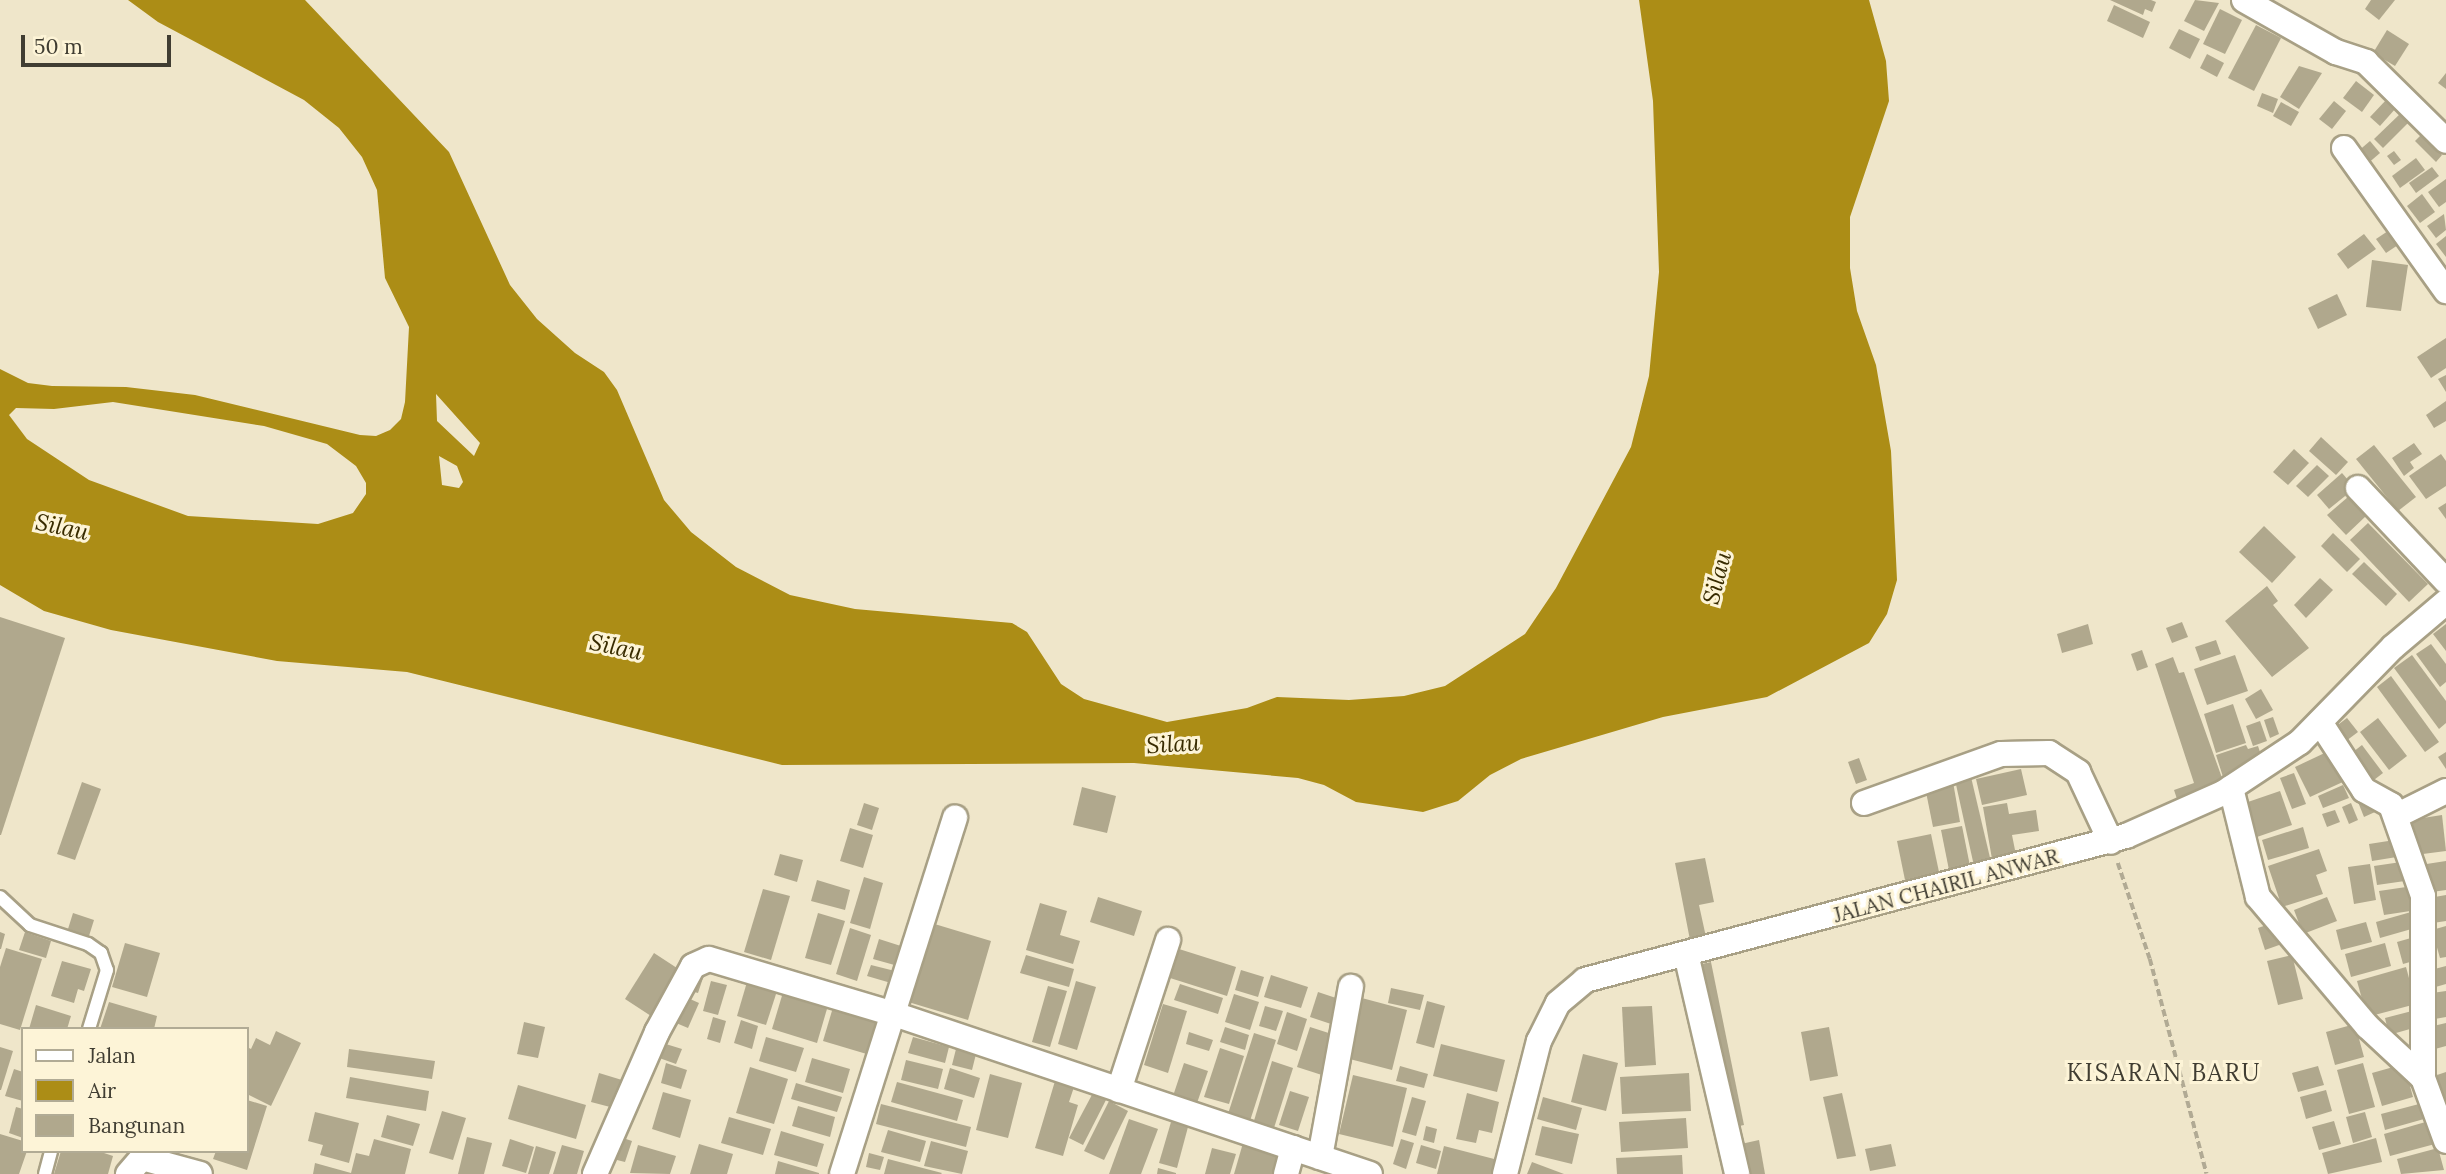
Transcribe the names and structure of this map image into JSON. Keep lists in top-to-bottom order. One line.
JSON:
{"streets":{"street":["JALAN CHAIRIL ANWAR"]},"districts":["KISARAN BARU"],"water":["Silau"],"legend":["Jalan","Air","Bangunan"],"scale_bar":"50 m"}
